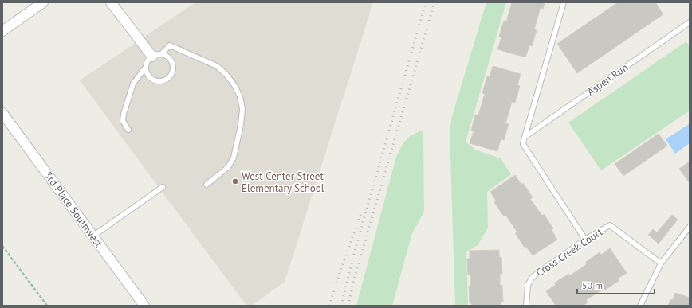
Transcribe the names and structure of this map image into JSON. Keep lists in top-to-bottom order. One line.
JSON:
{"streets":{"street":["3rd Place Southwest"],"lane":["Aspen Run","Cross Creek Court"]},"places":["West Center Street Elementary School"],"scale_bar":"50 m"}
